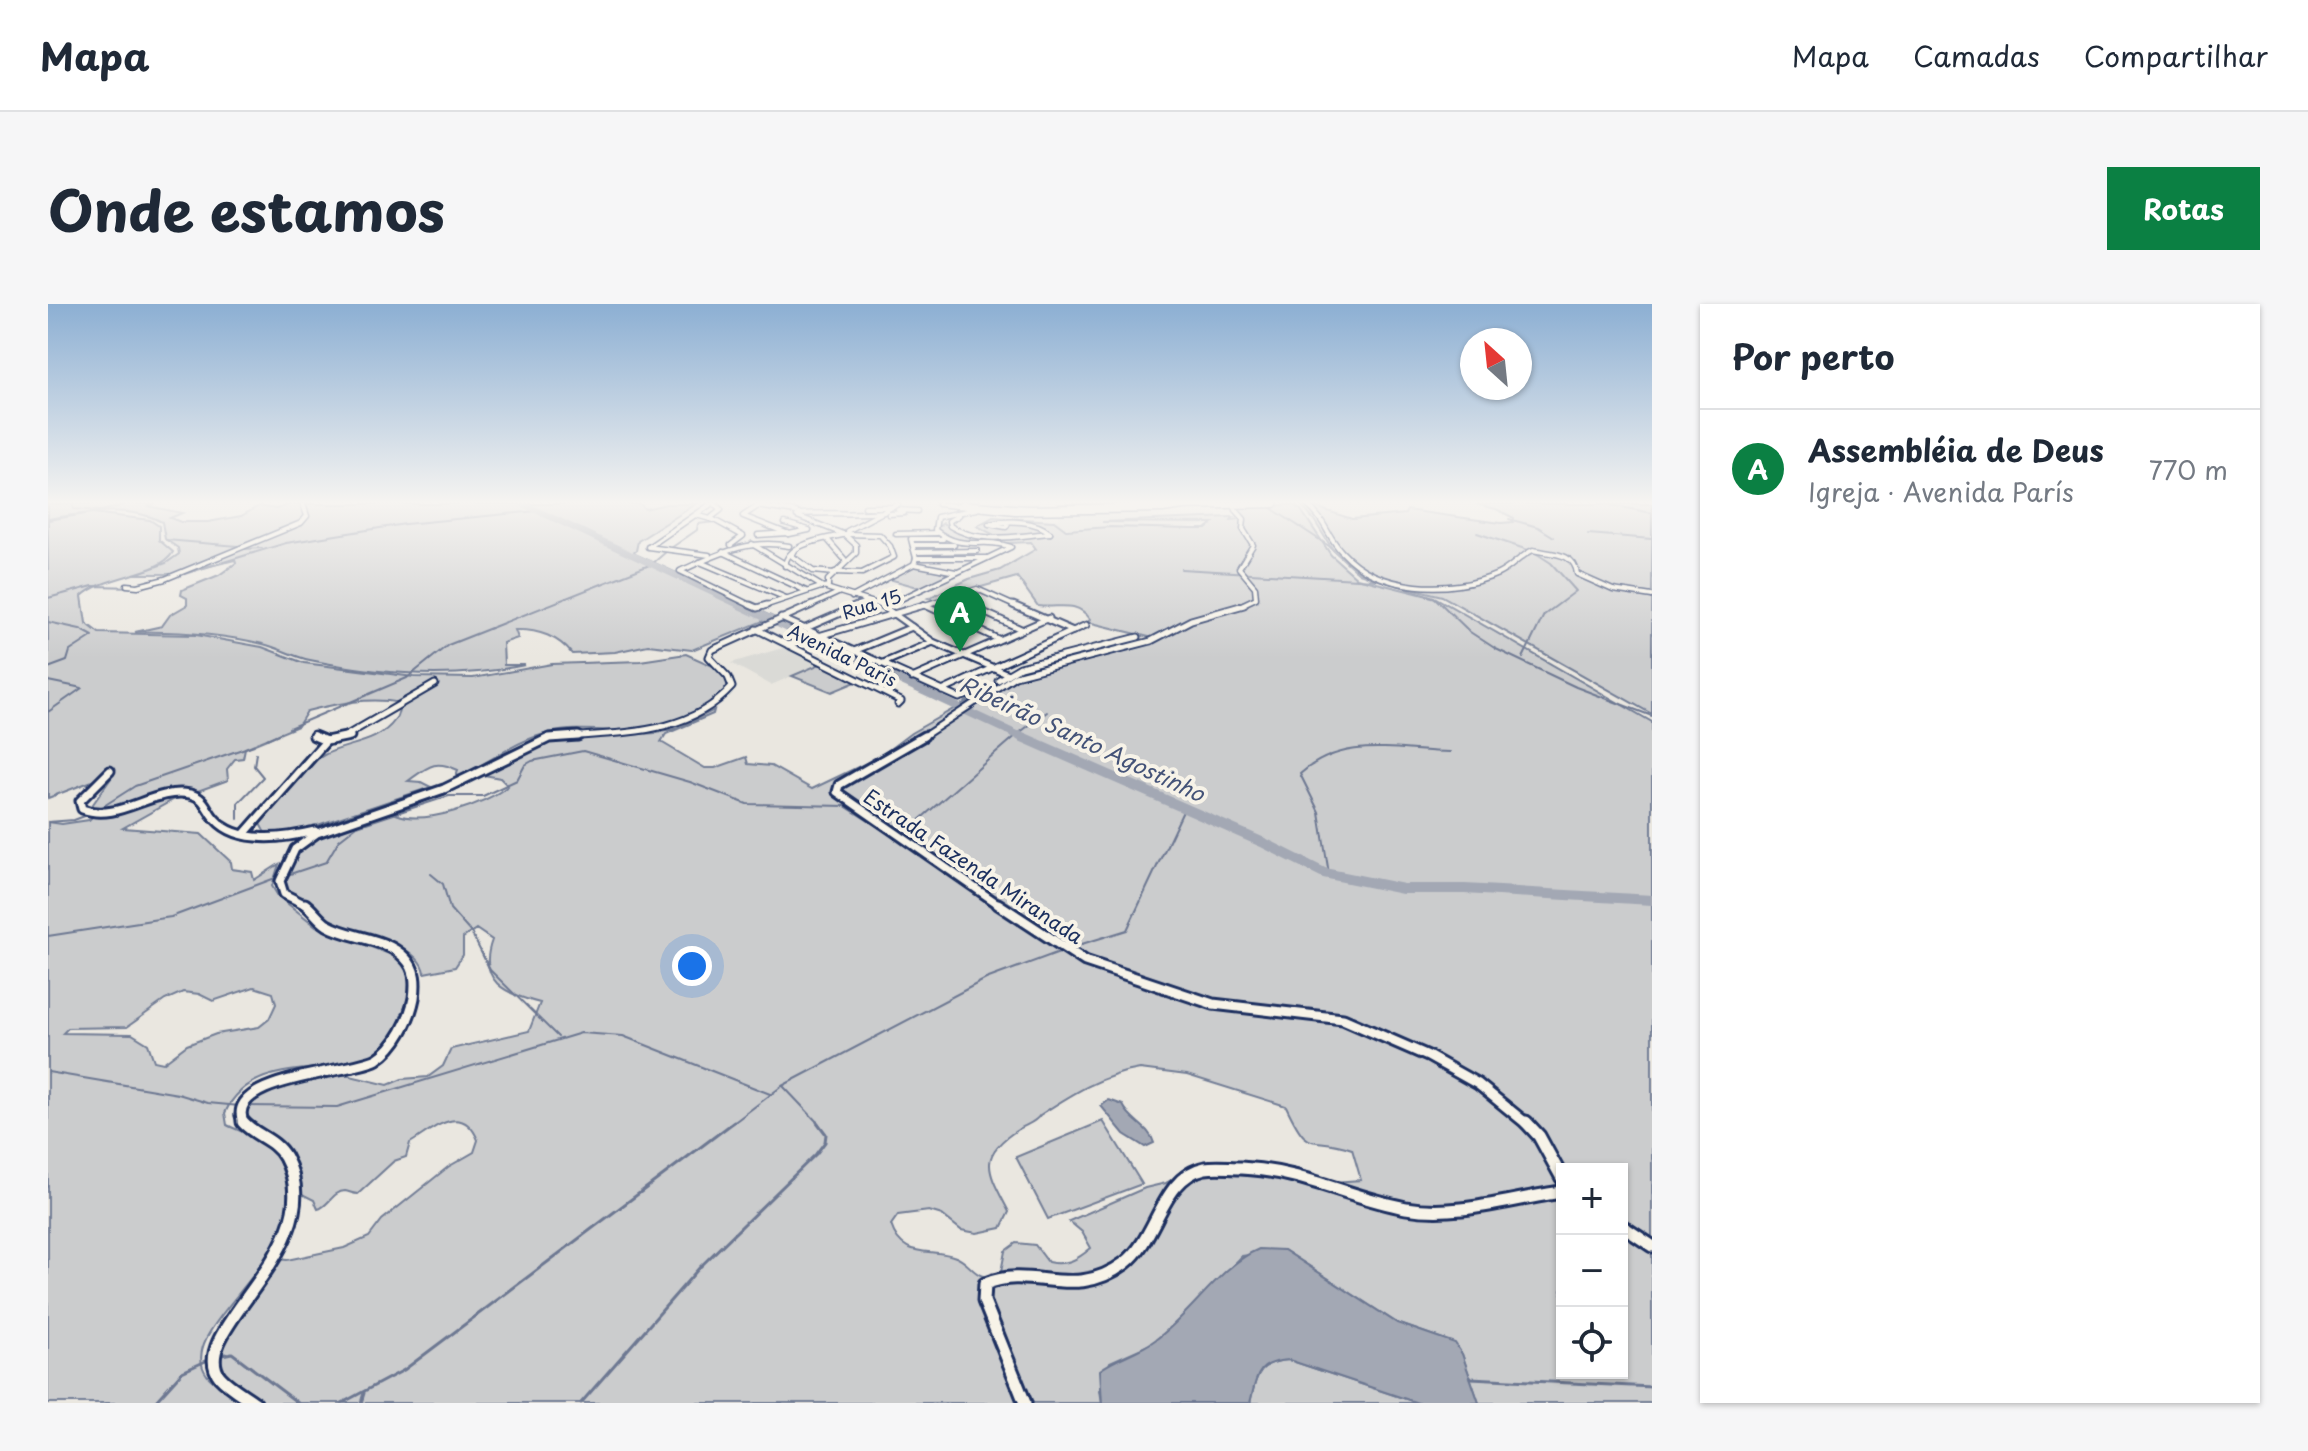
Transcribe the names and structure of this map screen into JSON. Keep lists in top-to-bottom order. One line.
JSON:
{"streets":{"street":["Rua 15","Avenida Paris","Estrada Fazenda Miranada"]},"crossings":[["Rua 15","Avenida Paris"]],"water":["Ribeirão Santo Agostinho"],"north":"top left","page":{"header":"Mapa","nav":["Mapa","Camadas","Compartilhar"],"title":"Onde estamos","buttons":"Rotas","heading":"Por perto","list":[{"mark":"A","name":"Assembléia de Deus","note":"Igreja · Avenida París","value":"770 m"}],"pins":"A","map_buttons":["+","−"]}}
